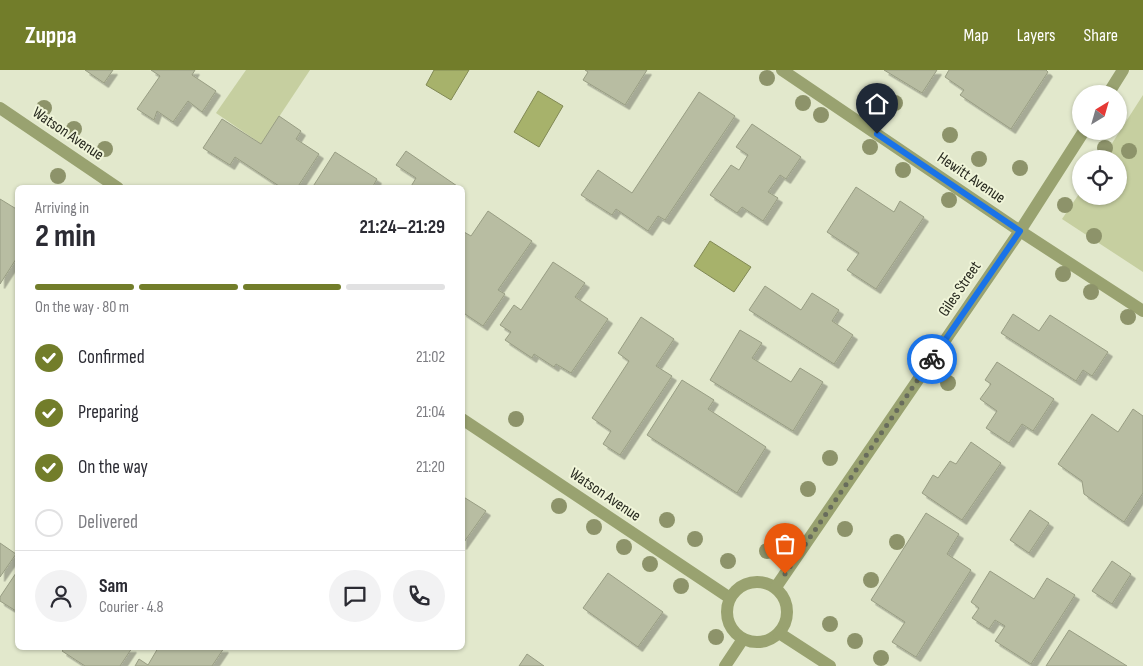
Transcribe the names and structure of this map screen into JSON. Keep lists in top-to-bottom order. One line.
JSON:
{"streets":{"street":["Watson Avenue","Hewitt Avenue","Giles Street"]},"crossings":[["Watson Avenue","Giles Street"],["Hewitt Avenue","Giles Street"]],"north":"top right","page":{"header":"Zuppa","nav":["Map","Layers","Share"],"heading":["2 min","Arriving in","21:24–21:29"],"panel":["Sam","Courier · 4.8"],"bar":"On the way · 80 m","list":[["Confirmed","21:02"],["Preparing","21:04"],["On the way","21:20"],"Delivered"]}}
